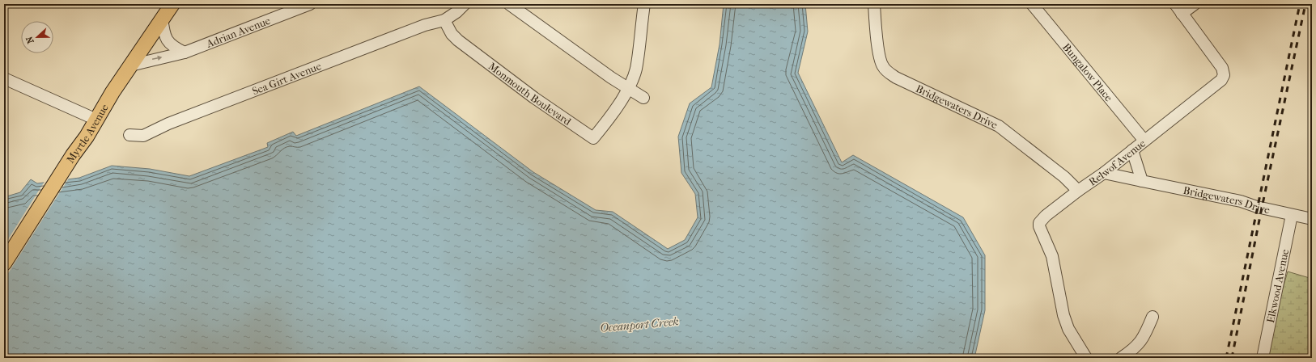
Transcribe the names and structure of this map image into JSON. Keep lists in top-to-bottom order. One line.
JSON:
{"streets":{"main road":["Myrtle Avenue"],"street":["Adrian Avenue","Bungalow Place","Sea Girt Avenue","Monmouth Boulevard","Bridgewaters Drive","Relwof Avenue","Elkwood Avenue"]},"crossings":[["Adrian Avenue","Myrtle Avenue"],["Bungalow Place","Relwof Avenue"],["Sea Girt Avenue","Monmouth Boulevard"],["Bridgewaters Drive","Relwof Avenue"],["Bridgewaters Drive","Elkwood Avenue"]],"water":["Oceanport Creek"],"north":"left"}
